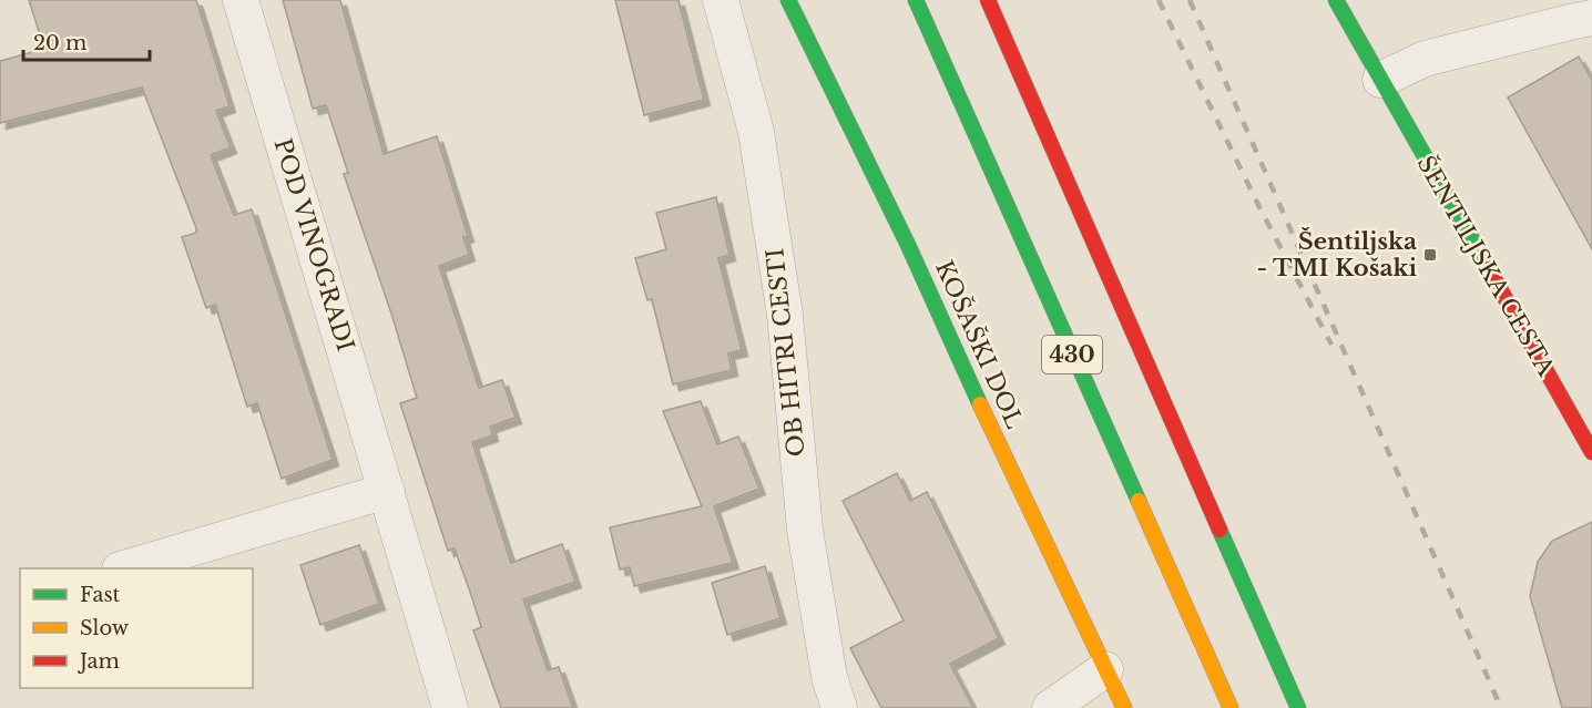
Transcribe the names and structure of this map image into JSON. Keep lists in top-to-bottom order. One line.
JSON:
{"streets":{"main road":["ŠENTILJSKA CESTA","KOŠAŠKI DOL","430"],"street":["POD VINOGRADI","OB HITRI CESTI"]},"places":{"transit":["Šentiljska - TMI Košaki"]},"legend":["Fast","Slow","Jam"],"scale_bar":"20 m"}
